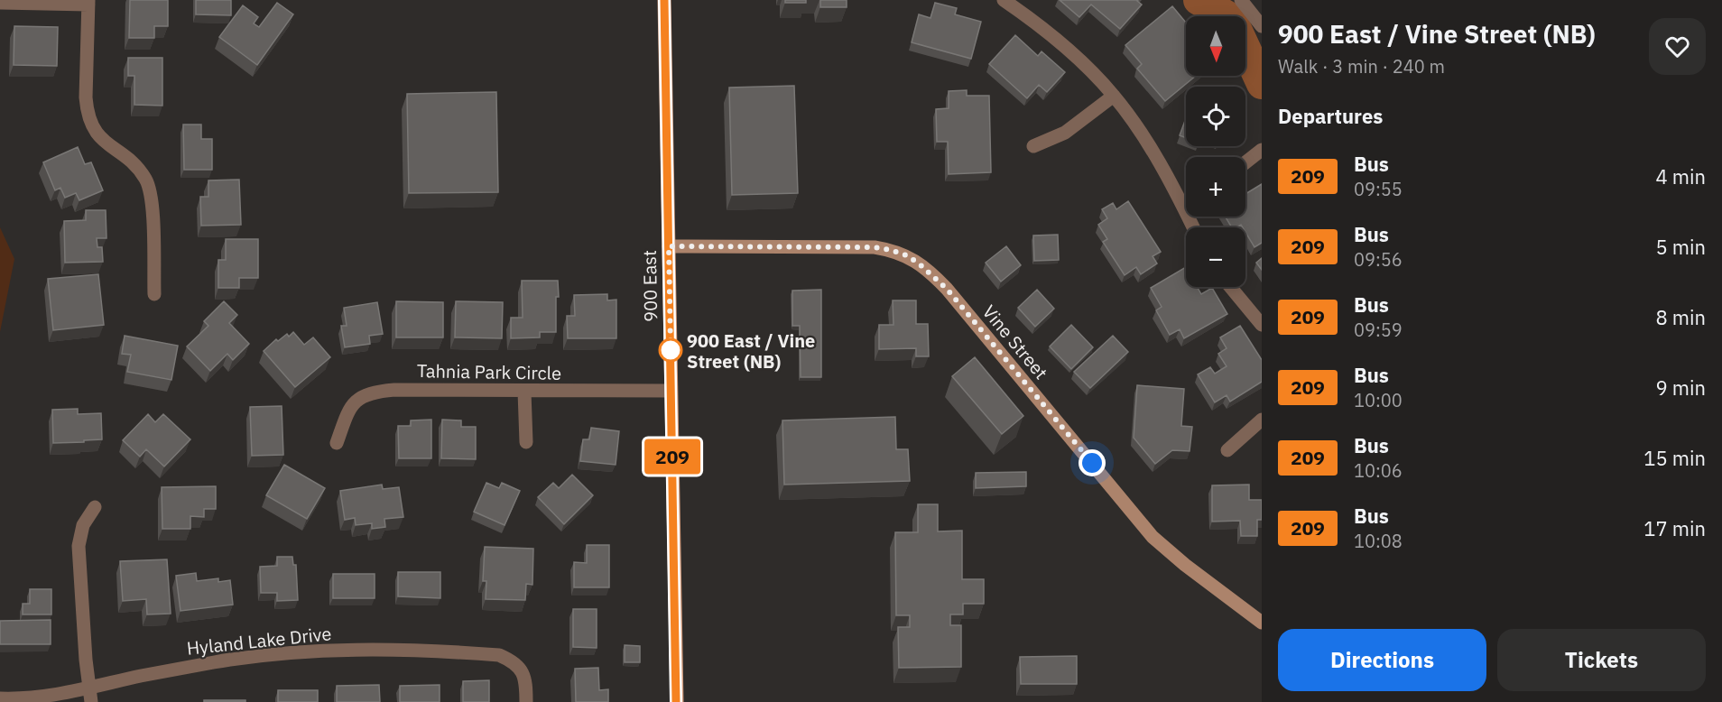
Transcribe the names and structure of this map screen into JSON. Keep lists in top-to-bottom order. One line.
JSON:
{"streets":{"main road":["900 East"],"street":["Vine Street","Tahnia Park Circle","Hyland Lake Drive"]},"crossings":[["900 East","Vine Street"],["900 East","Tahnia Park Circle"]],"places":["900 East / Vine Street (NB)"],"lines":["bus line 209"],"north":"bottom","page":{"on_map":"209","heading":[["900 East / Vine Street (NB)","Walk · 3 min · 240 m"],"Departures"],"map_buttons":["+","−"],"list":[{"mark":"209","name":"Bus","note":"09:55","value":"4 min"},{"mark":"209","name":"Bus","note":"09:56","value":"5 min"},{"mark":"209","name":"Bus","note":"09:59","value":"8 min"},{"mark":"209","name":"Bus","note":"10:00","value":"9 min"},{"mark":"209","name":"Bus","note":"10:06","value":"15 min"},{"mark":"209","name":"Bus","note":"10:08","value":"17 min"}],"buttons":["Directions","Tickets"]}}
